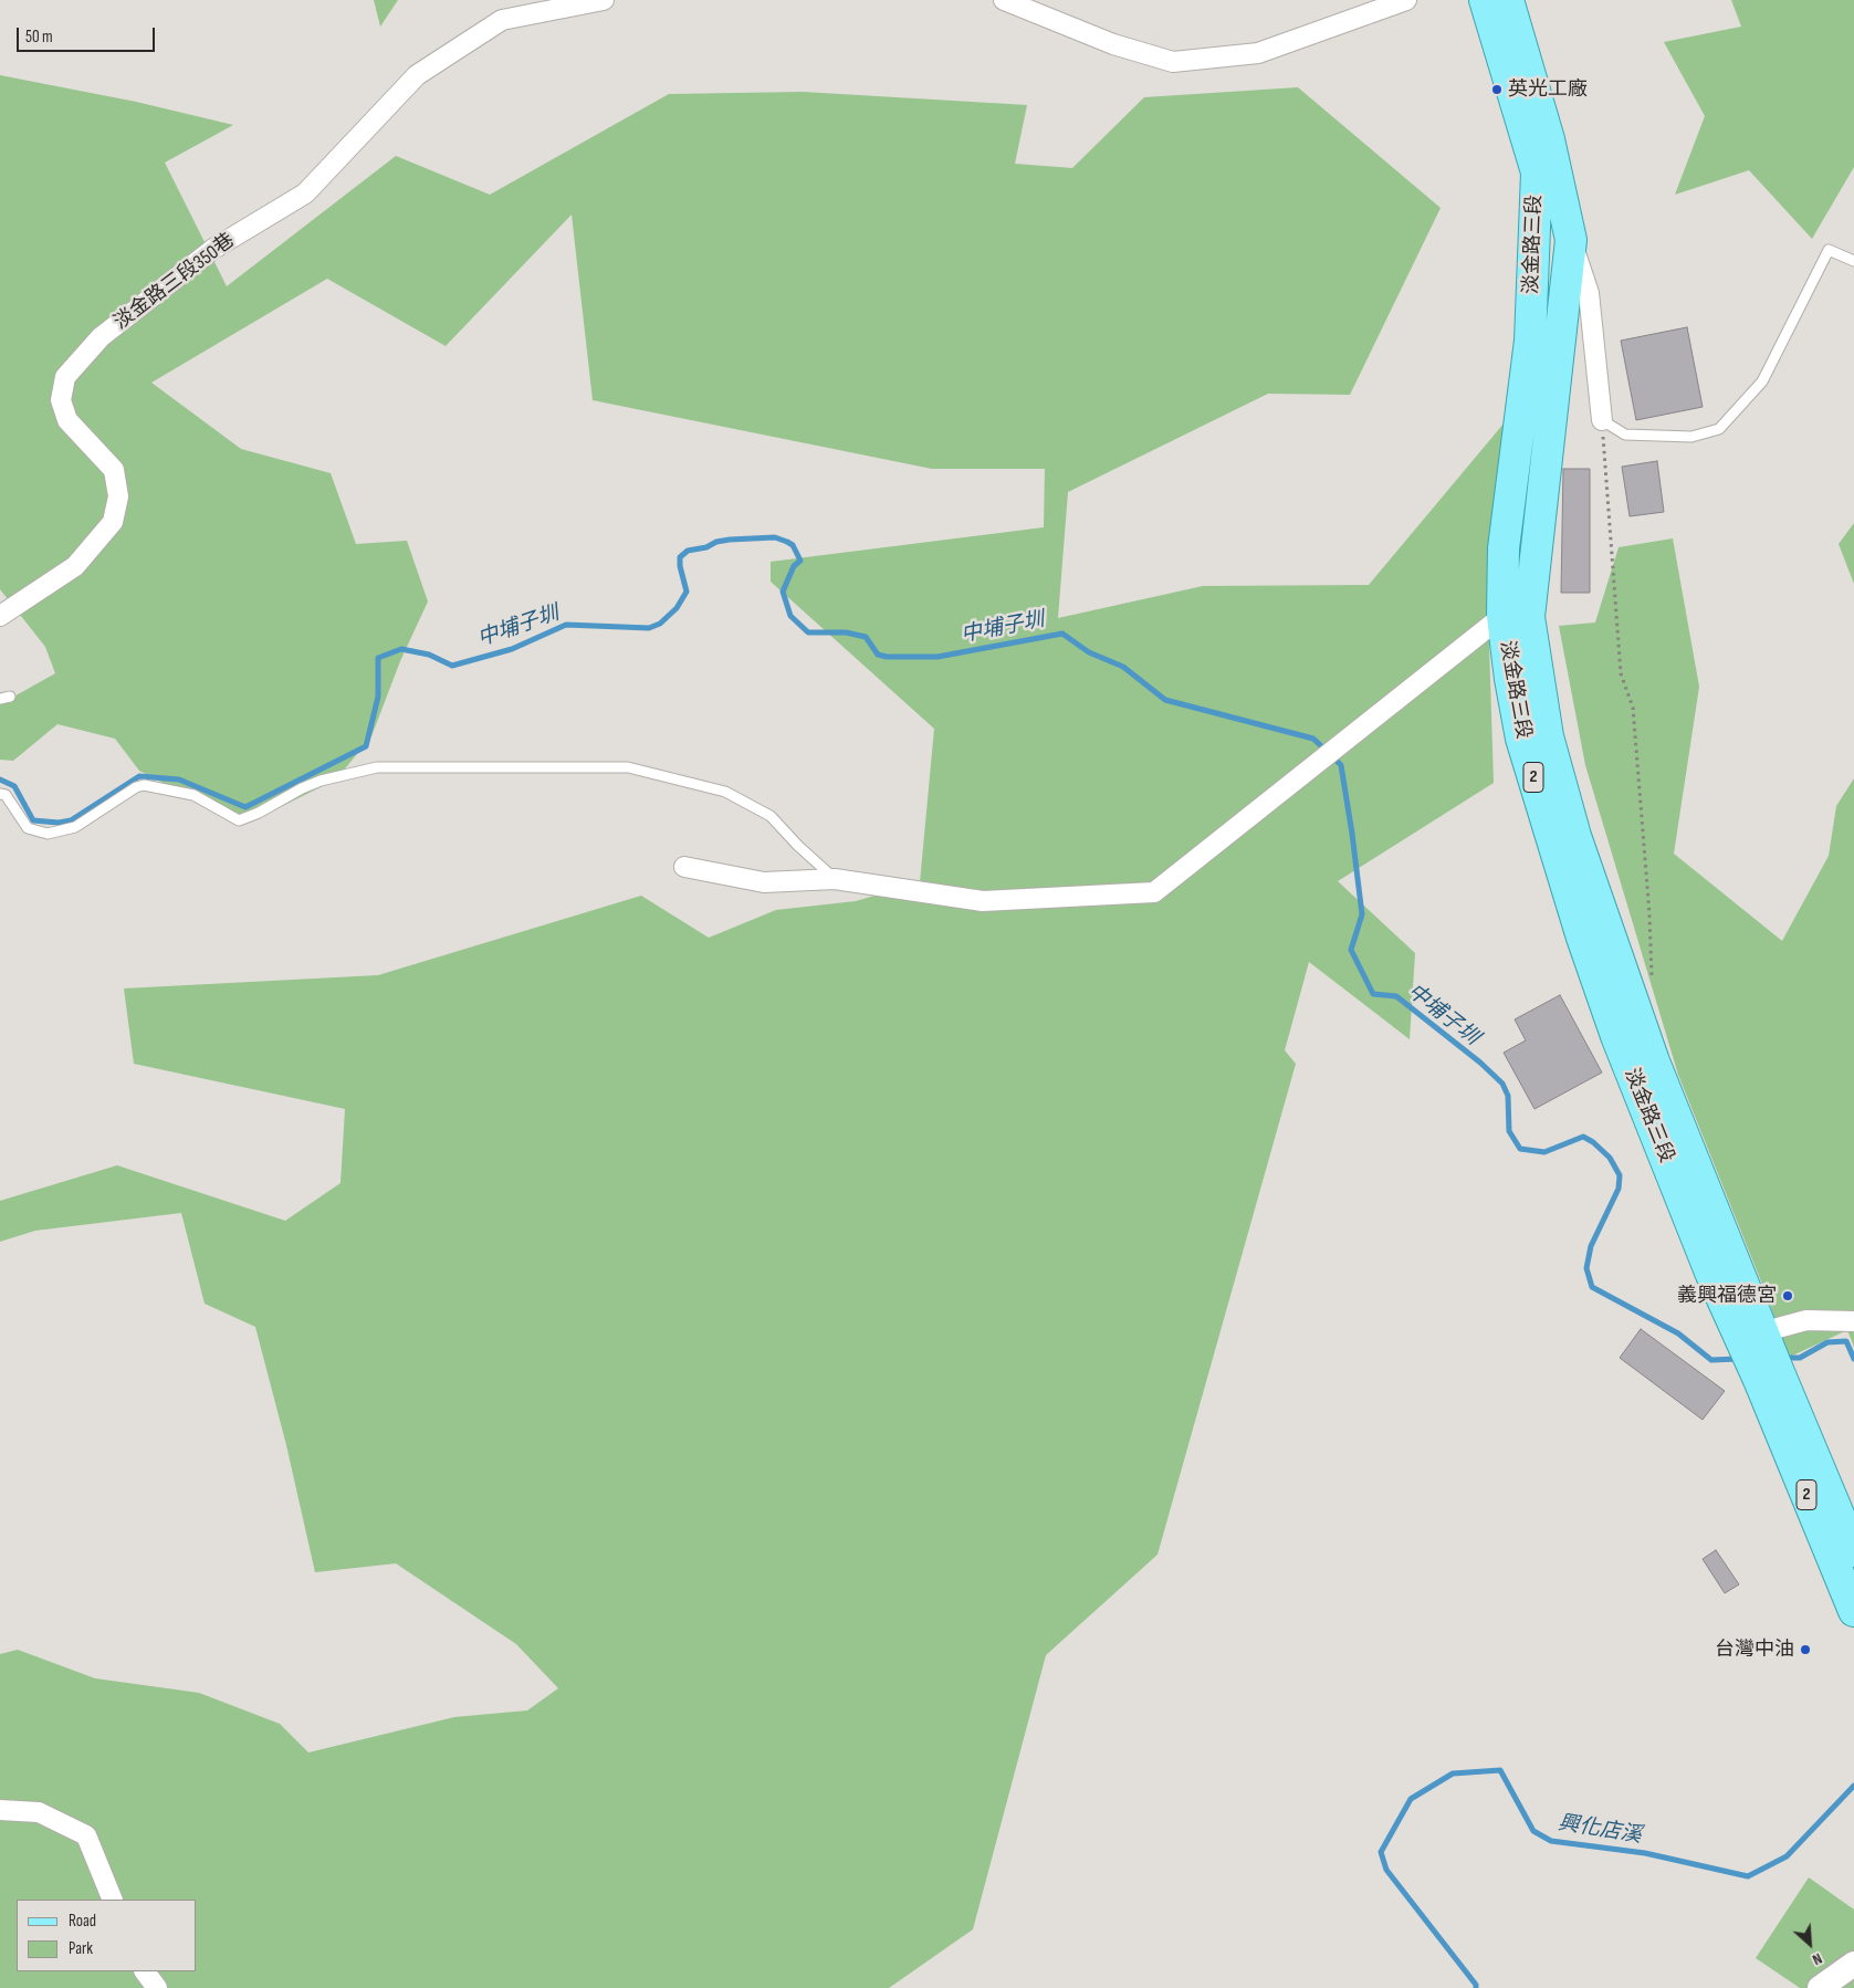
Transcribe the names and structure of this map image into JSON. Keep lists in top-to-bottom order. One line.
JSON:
{"streets":{"main road":["淡金路三段","2"],"street":["淡金路三段350巷"]},"water":["中埔子圳","興化店溪"],"places":["英光工廠","義興福德宮","台灣中油"],"legend":["Road","Park"],"scale_bar":"50 m","north":"bottom right"}
